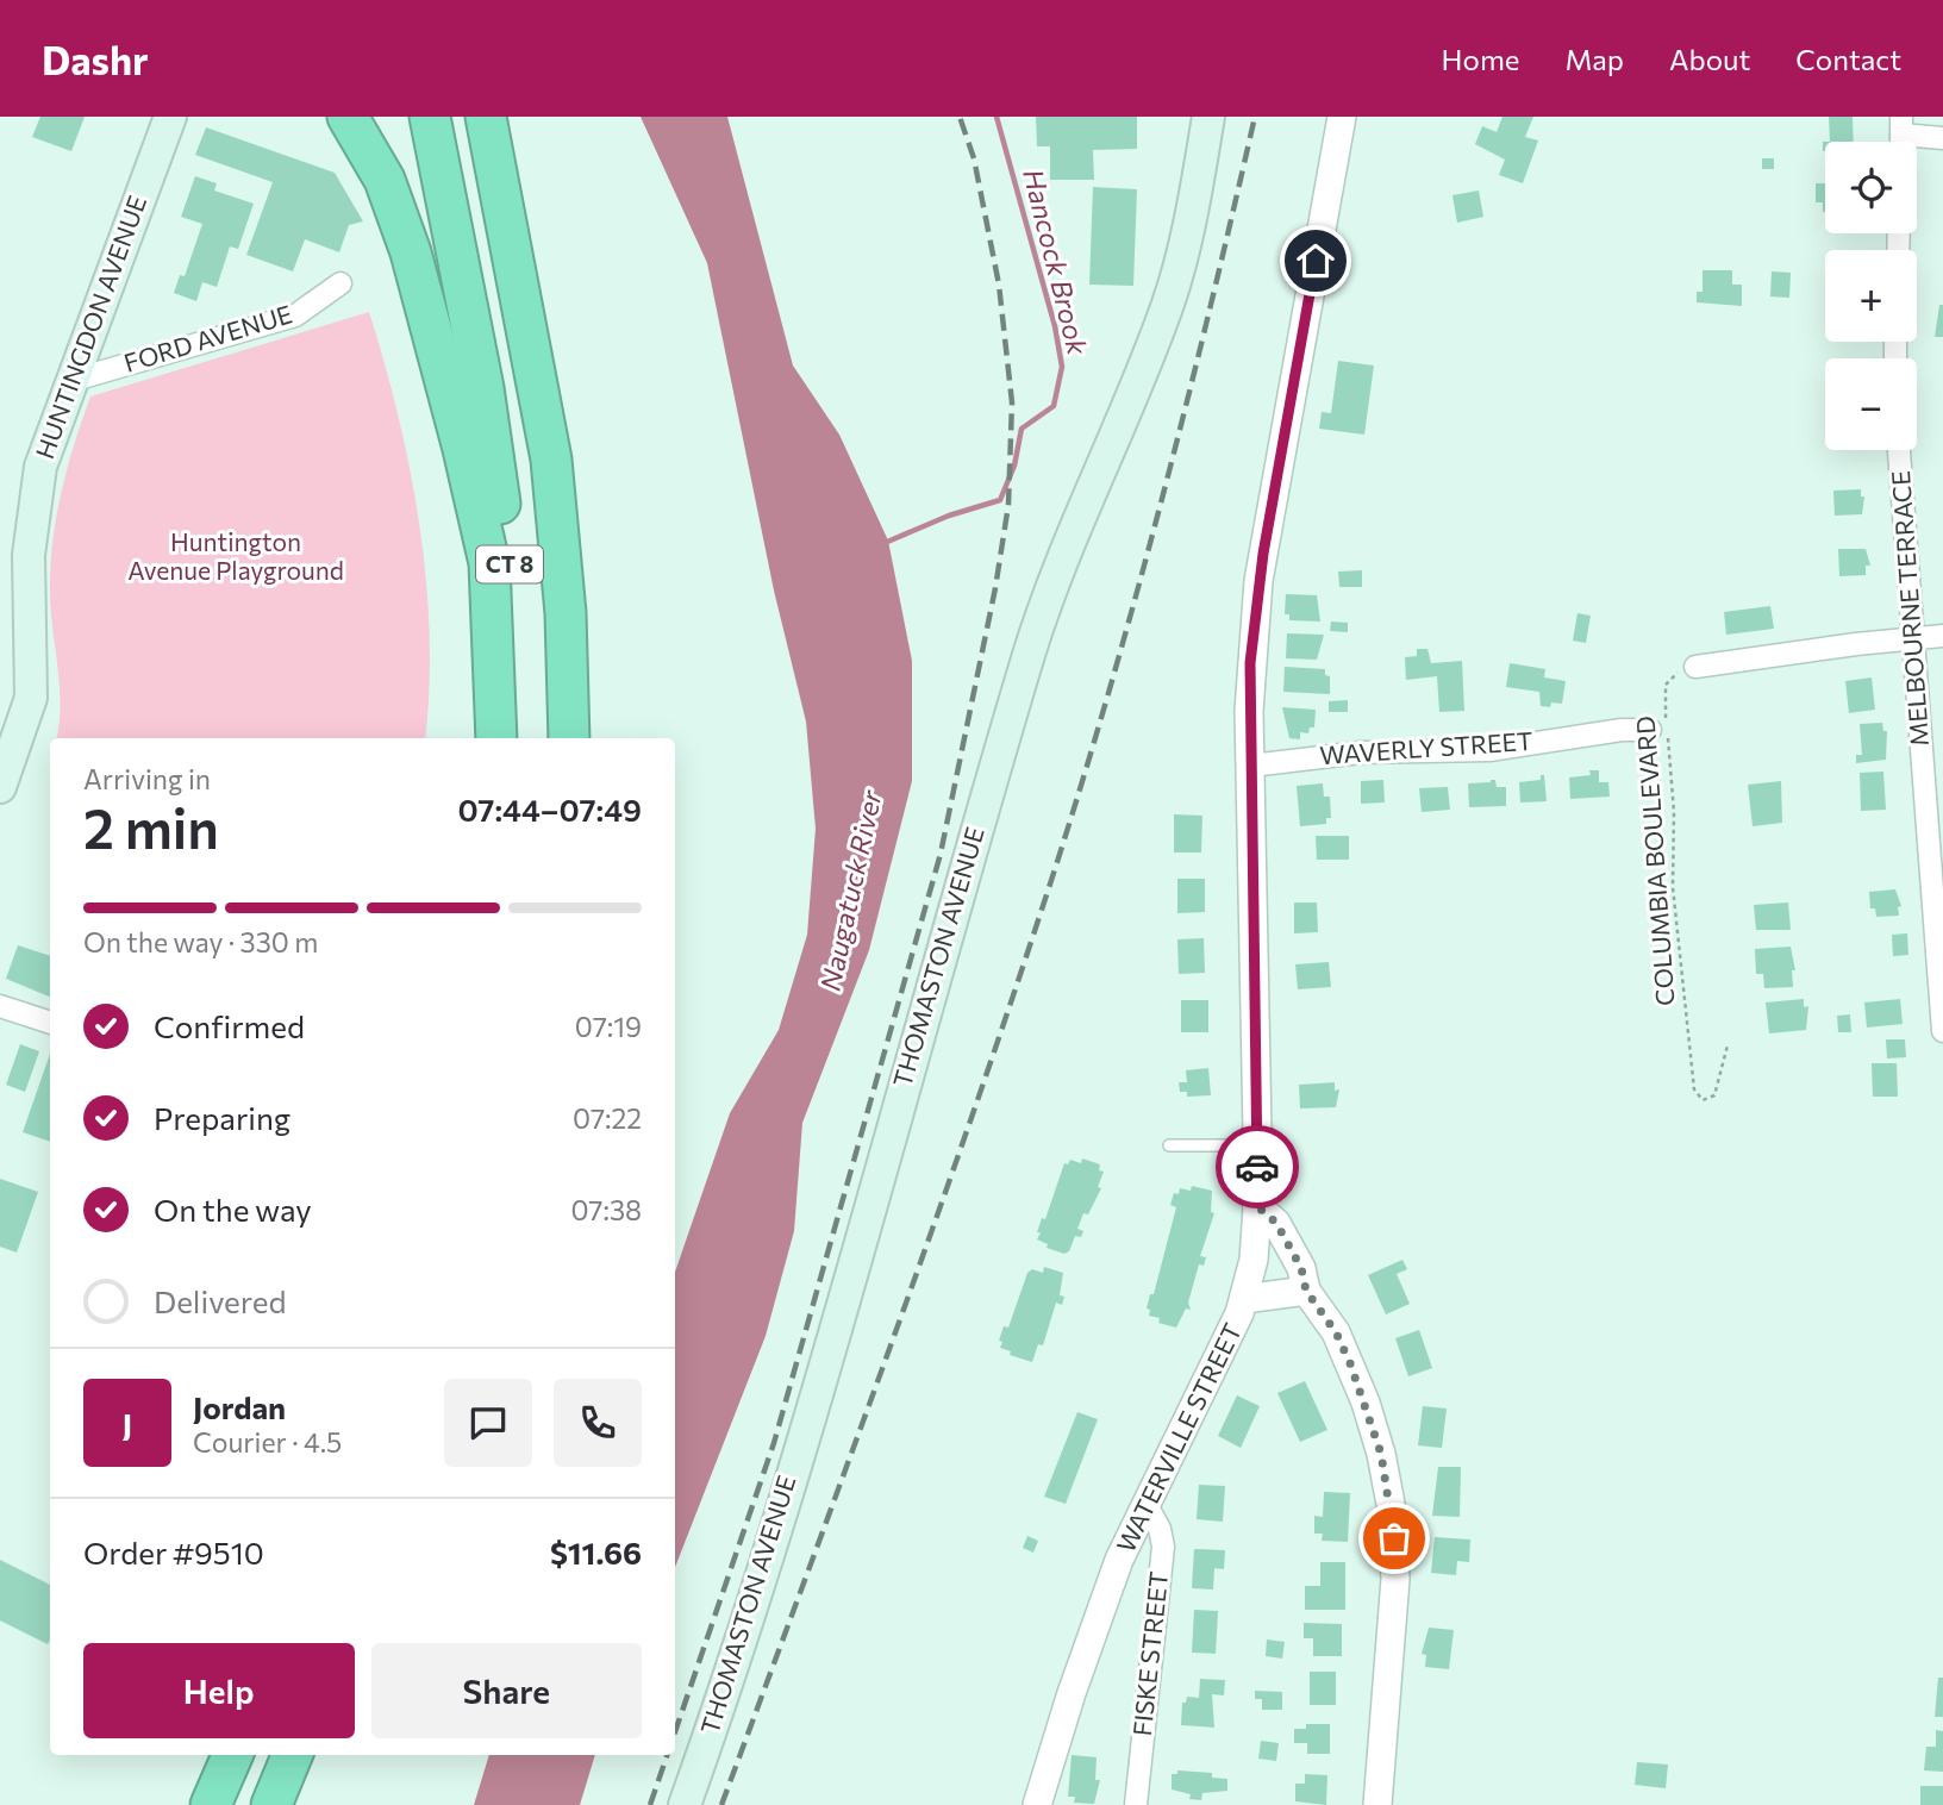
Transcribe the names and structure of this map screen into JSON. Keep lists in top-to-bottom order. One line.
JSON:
{"streets":{"highway":["CT 8"],"main road":["HUNTINGDON AVENUE","THOMASTON AVENUE"],"street":["FORD AVENUE","MELBOURNE TERRACE","WAVERLY STREET","WATERVILLE STREET","FISKE STREET"],"path":["COLUMBIA BOULEVARD"]},"crossings":[["HUNTINGDON AVENUE","FORD AVENUE"],["WAVERLY STREET","COLUMBIA BOULEVARD"],["WAVERLY STREET","WATERVILLE STREET"],["WATERVILLE STREET","FISKE STREET"]],"water":["Hancock Brook","Naugatuck River"],"parks":["Huntington Avenue Playground"],"page":{"header":"Dashr","nav":["Home","Map","About","Contact"],"map_buttons":["+","−"],"heading":["2 min","Arriving in","07:44–07:49"],"panel":["Jordan","Courier · 4.5","Order #9510","$11.66"],"bar":"On the way · 330 m","list":[["Confirmed","07:19"],["Preparing","07:22"],["On the way","07:38"],"Delivered"],"round":"J","buttons":["Help","Share"]}}
